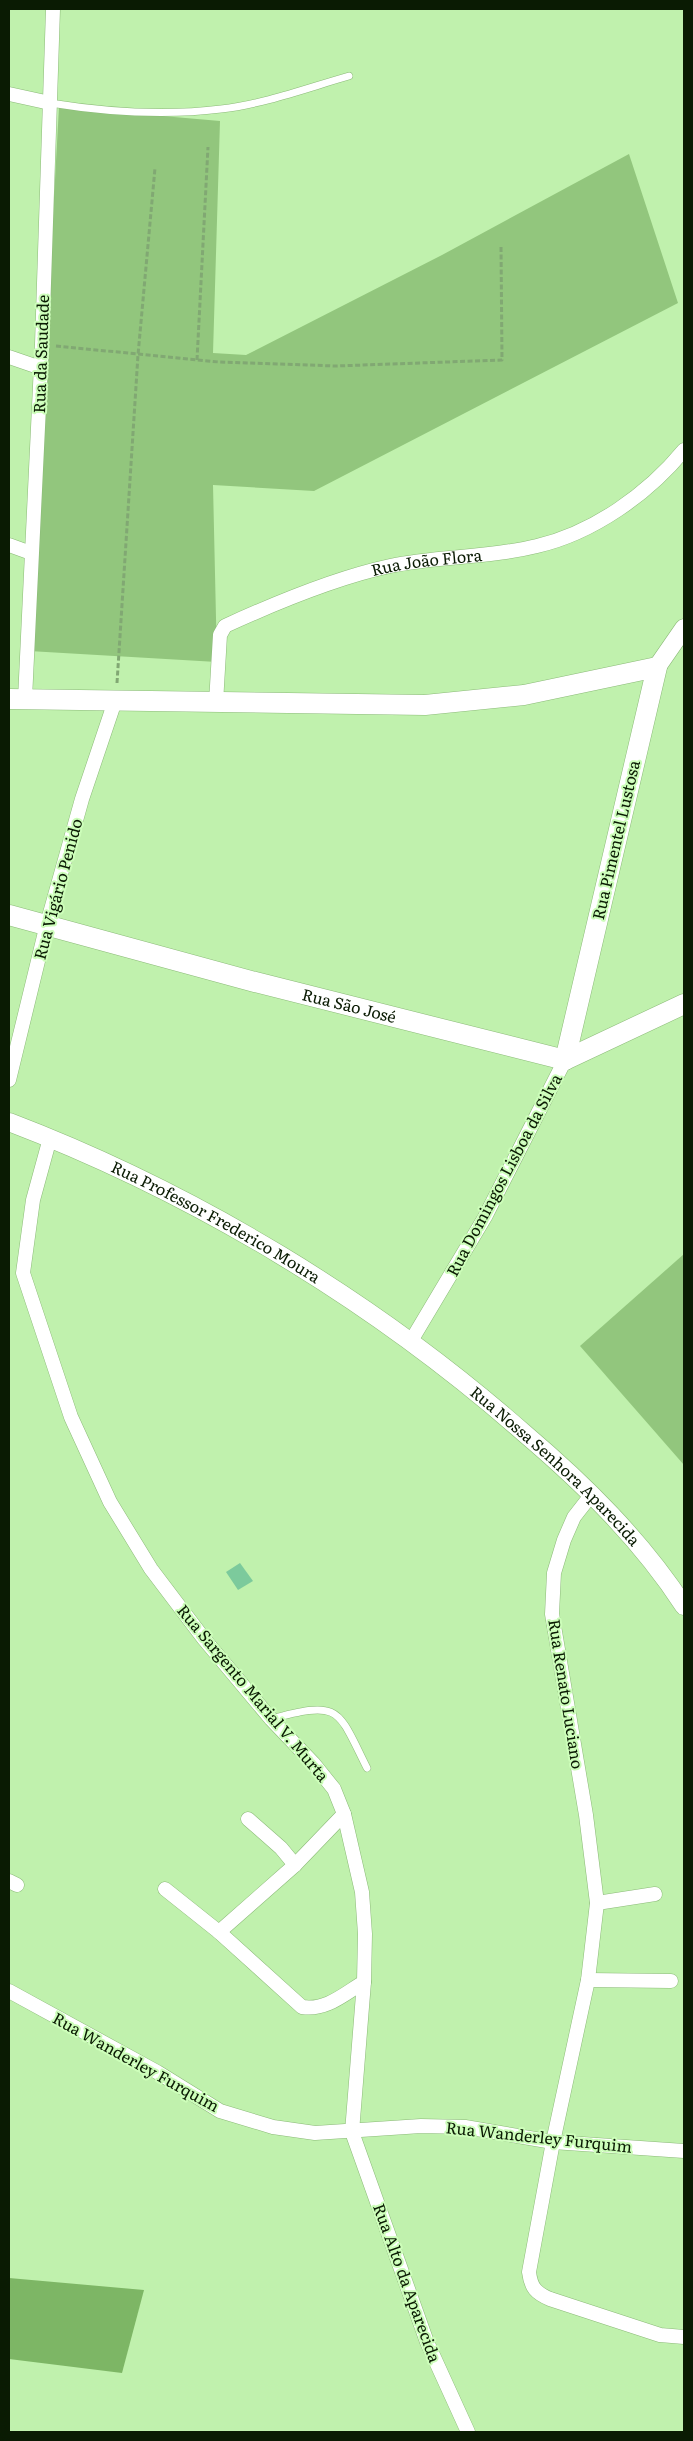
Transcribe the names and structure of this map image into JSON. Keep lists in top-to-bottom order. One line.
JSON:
{"streets":{"main road":["Rua Pimentel Lustosa","Rua São José"],"street":["Rua da Saudade","Rua João Flora","Rua Vigário Penido","Rua Domingos Lisboa da Silva","Rua Professor Frederico Moura","Rua Nossa Senhora Aparecida","Rua Sargento Marial V. Murta","Rua Renato Luciano","Rua Wanderley Furquim","Rua Alto da Aparecida"]},"crossings":[["Rua Pimentel Lustosa","Rua São José"],["Rua Pimentel Lustosa","Rua Domingos Lisboa da Silva"],["Rua Vigário Penido","Rua São José"],["Rua São José","Rua Domingos Lisboa da Silva"],["Rua Domingos Lisboa da Silva","Rua Professor Frederico Moura"],["Rua Domingos Lisboa da Silva","Rua Nossa Senhora Aparecida"],["Rua Professor Frederico Moura","Rua Nossa Senhora Aparecida"],["Rua Professor Frederico Moura","Rua Sargento Marial V. Murta"],["Rua Nossa Senhora Aparecida","Rua Renato Luciano"],["Rua Sargento Marial V. Murta","Rua Wanderley Furquim"],["Rua Sargento Marial V. Murta","Rua Alto da Aparecida"],["Rua Renato Luciano","Rua Wanderley Furquim"],["Rua Wanderley Furquim","Rua Alto da Aparecida"]]}
